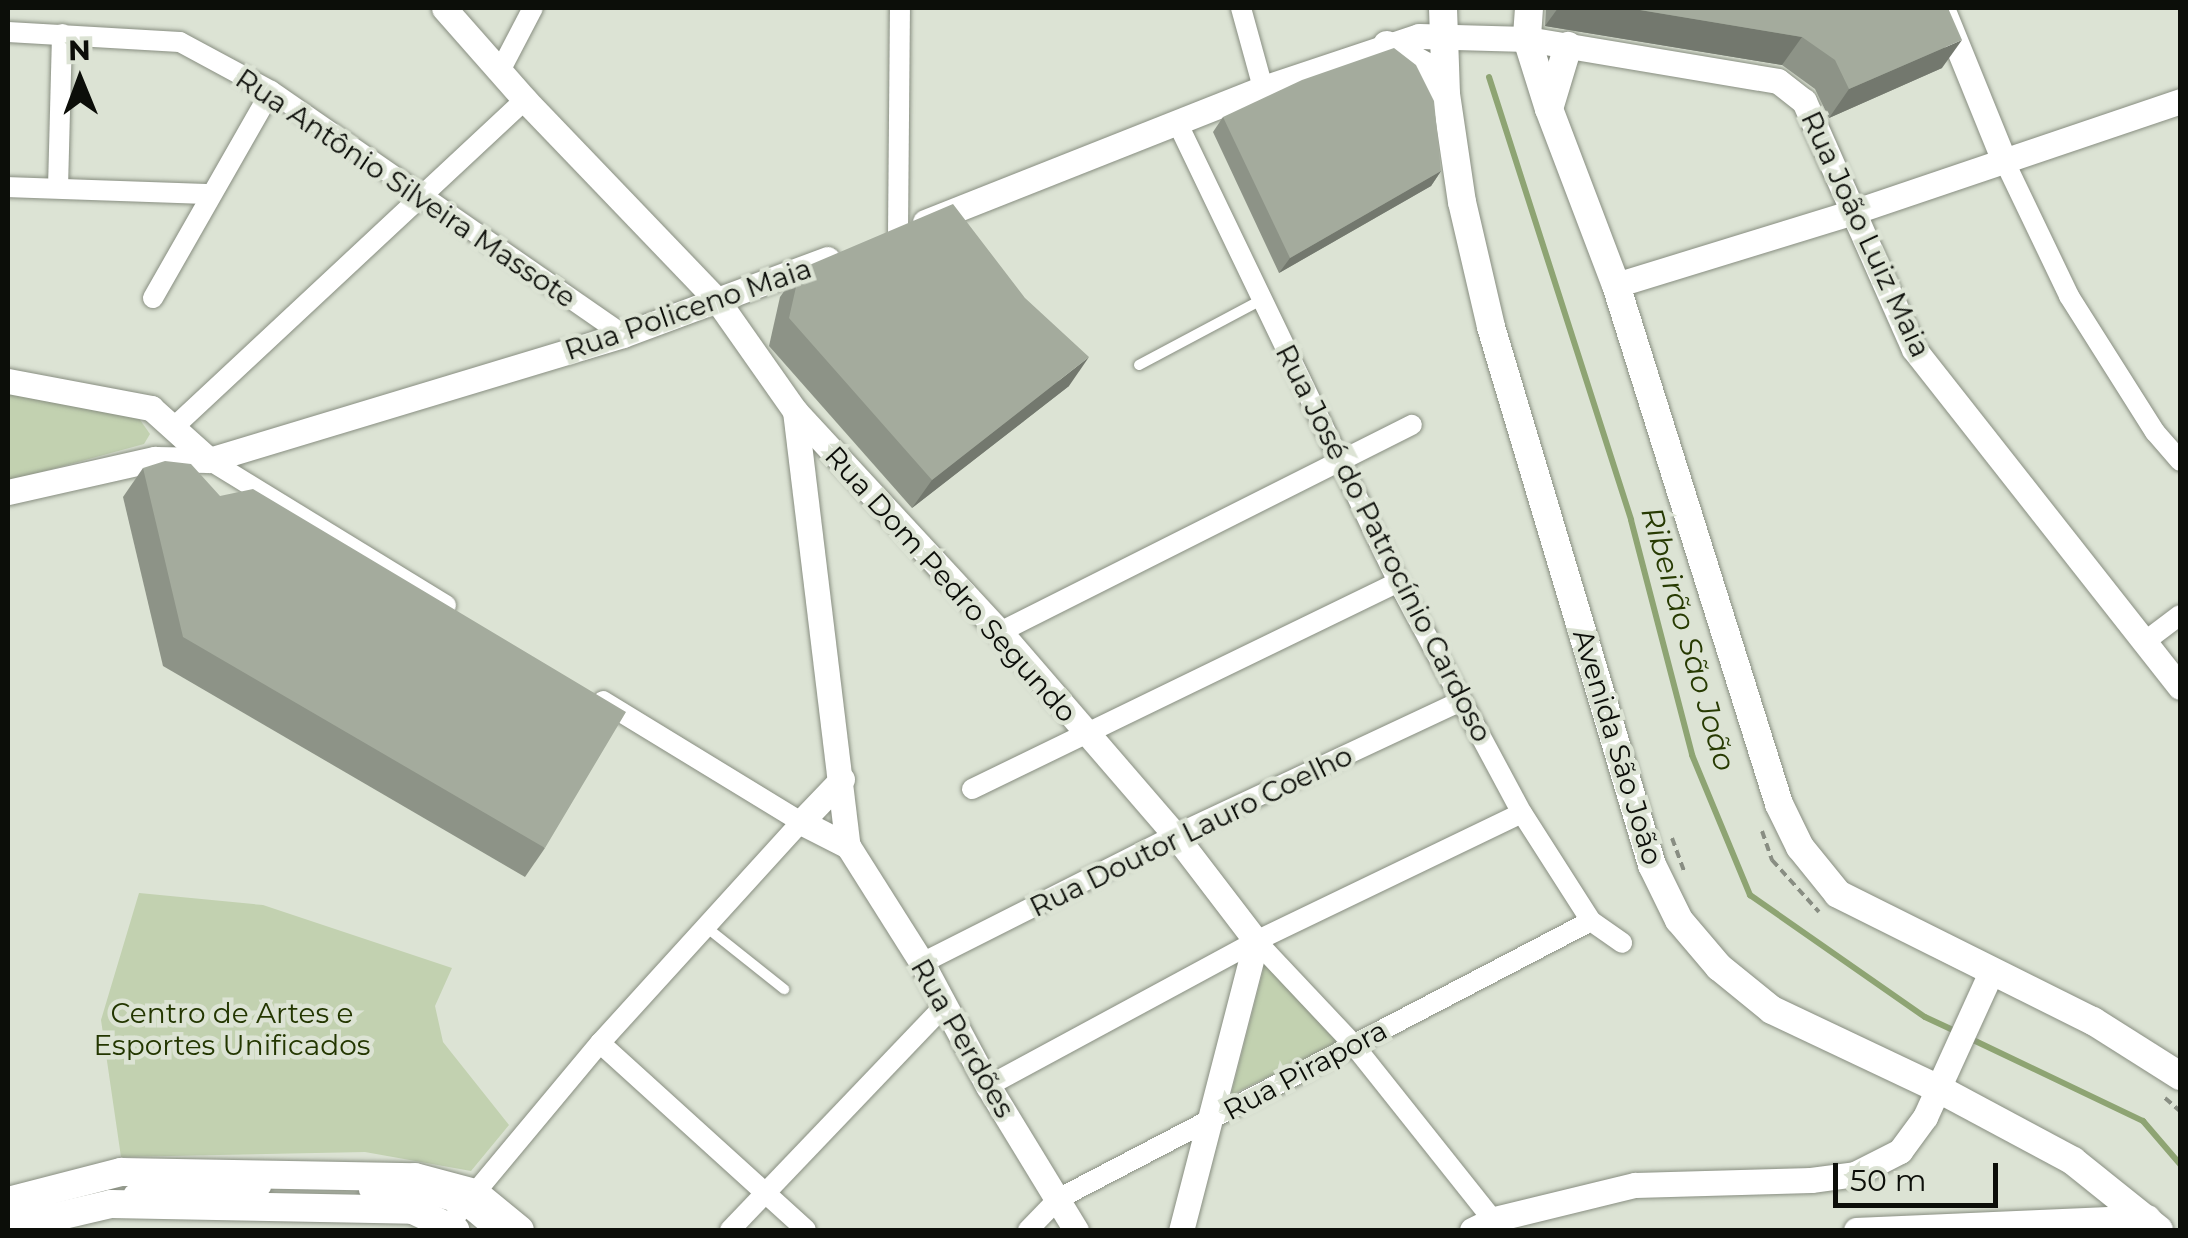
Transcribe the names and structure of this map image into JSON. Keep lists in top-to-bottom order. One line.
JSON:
{"streets":{"main road":["Avenida São João"],"street":["Rua Antônio Silveira Massote","Rua João Luiz Maia","Rua Policeno Maia","Rua José do Patrocínio Cardoso","Rua Dom Pedro Segundo","Rua Doutor Lauro Coelho","Rua Perdões","Rua Pirapora"]},"crossings":[["Rua Antônio Silveira Massote","Rua Policeno Maia"],["Rua João Luiz Maia","Rua Policeno Maia"],["Rua Policeno Maia","Rua José do Patrocínio Cardoso"],["Rua Policeno Maia","Rua Dom Pedro Segundo"],["Rua Policeno Maia","Avenida São João"],["Rua José do Patrocínio Cardoso","Rua Doutor Lauro Coelho"],["Rua José do Patrocínio Cardoso","Rua Pirapora"],["Rua Dom Pedro Segundo","Rua Doutor Lauro Coelho"],["Rua Doutor Lauro Coelho","Rua Perdões"],["Rua Perdões","Rua Pirapora"]],"water":["Ribeirão São João"],"parks":["Centro de Artes e Esportes Unificados"],"scale_bar":"50 m","north":"top"}
